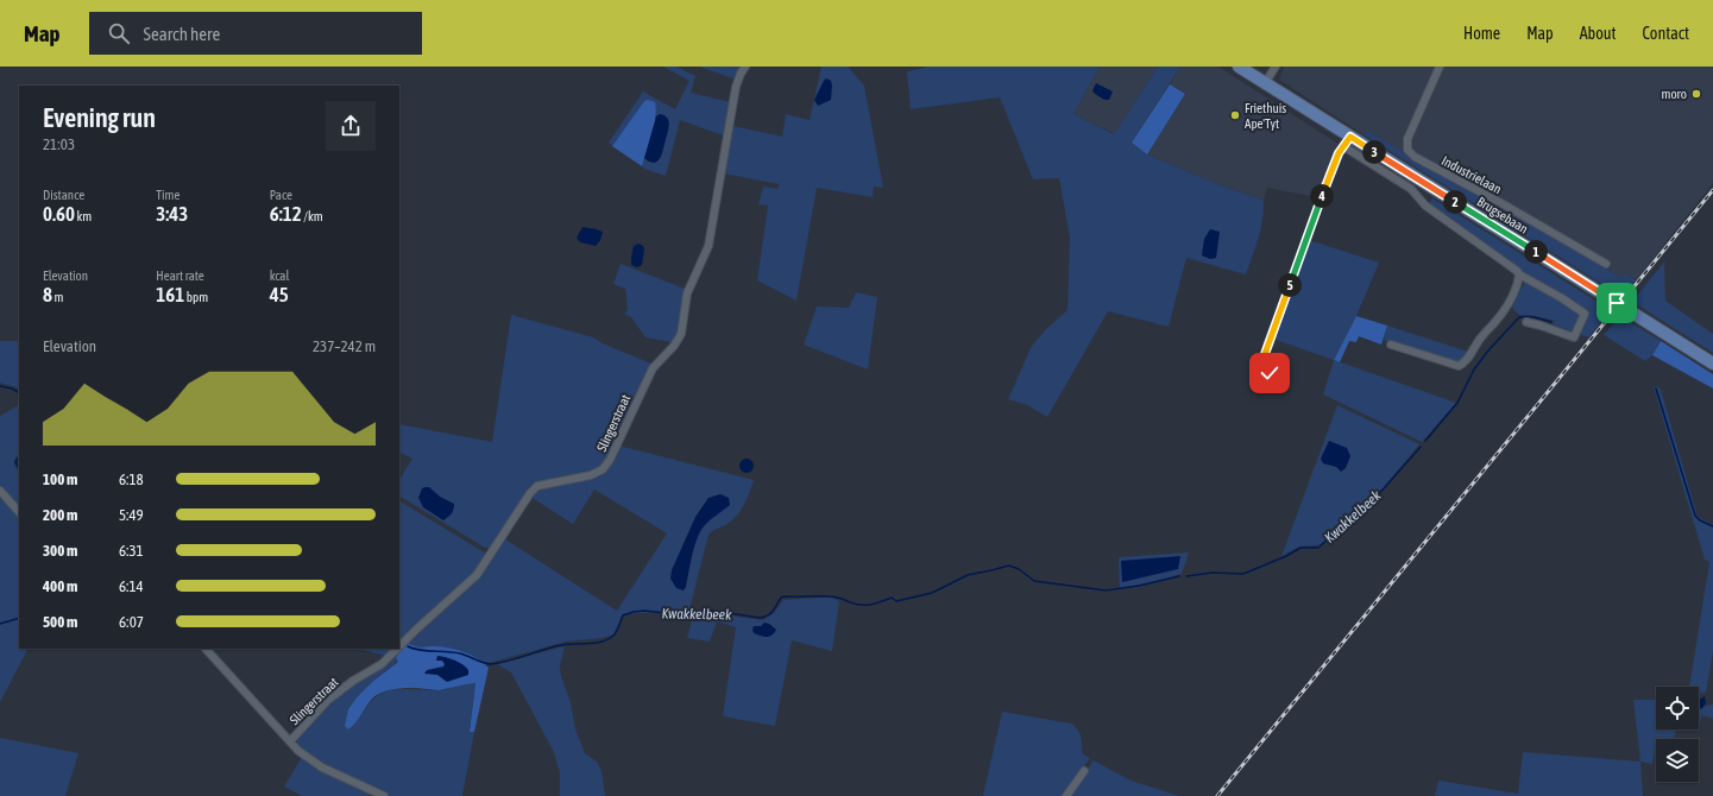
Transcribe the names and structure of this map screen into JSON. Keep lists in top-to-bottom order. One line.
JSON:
{"streets":{"main road":["Brugsebaan"],"street":["Industrielaan","Slingerstraat"]},"water":["Kwakkelbeek"],"places":["moro","Friethuis Ape'Tyt"],"page":{"header":"Map","search":"Search here","nav":["Home","Map","About","Contact"],"heading":["Evening run","21:03"],"pins":["3","4","2","1","5"],"stats":[["Distance","0.60 km"],["Time","3:43"],["Pace","6:12 /km"],["Elevation","8 m"],["Heart rate","161 bpm"],["kcal","45"]],"chart":["Elevation","237–242 m"],"list":[{"name":"100 m","note":"6:18"},{"name":"200 m","note":"5:49"},{"name":"300 m","note":"6:31"},{"name":"400 m","note":"6:14"},{"name":"500 m","note":"6:07"}]}}
